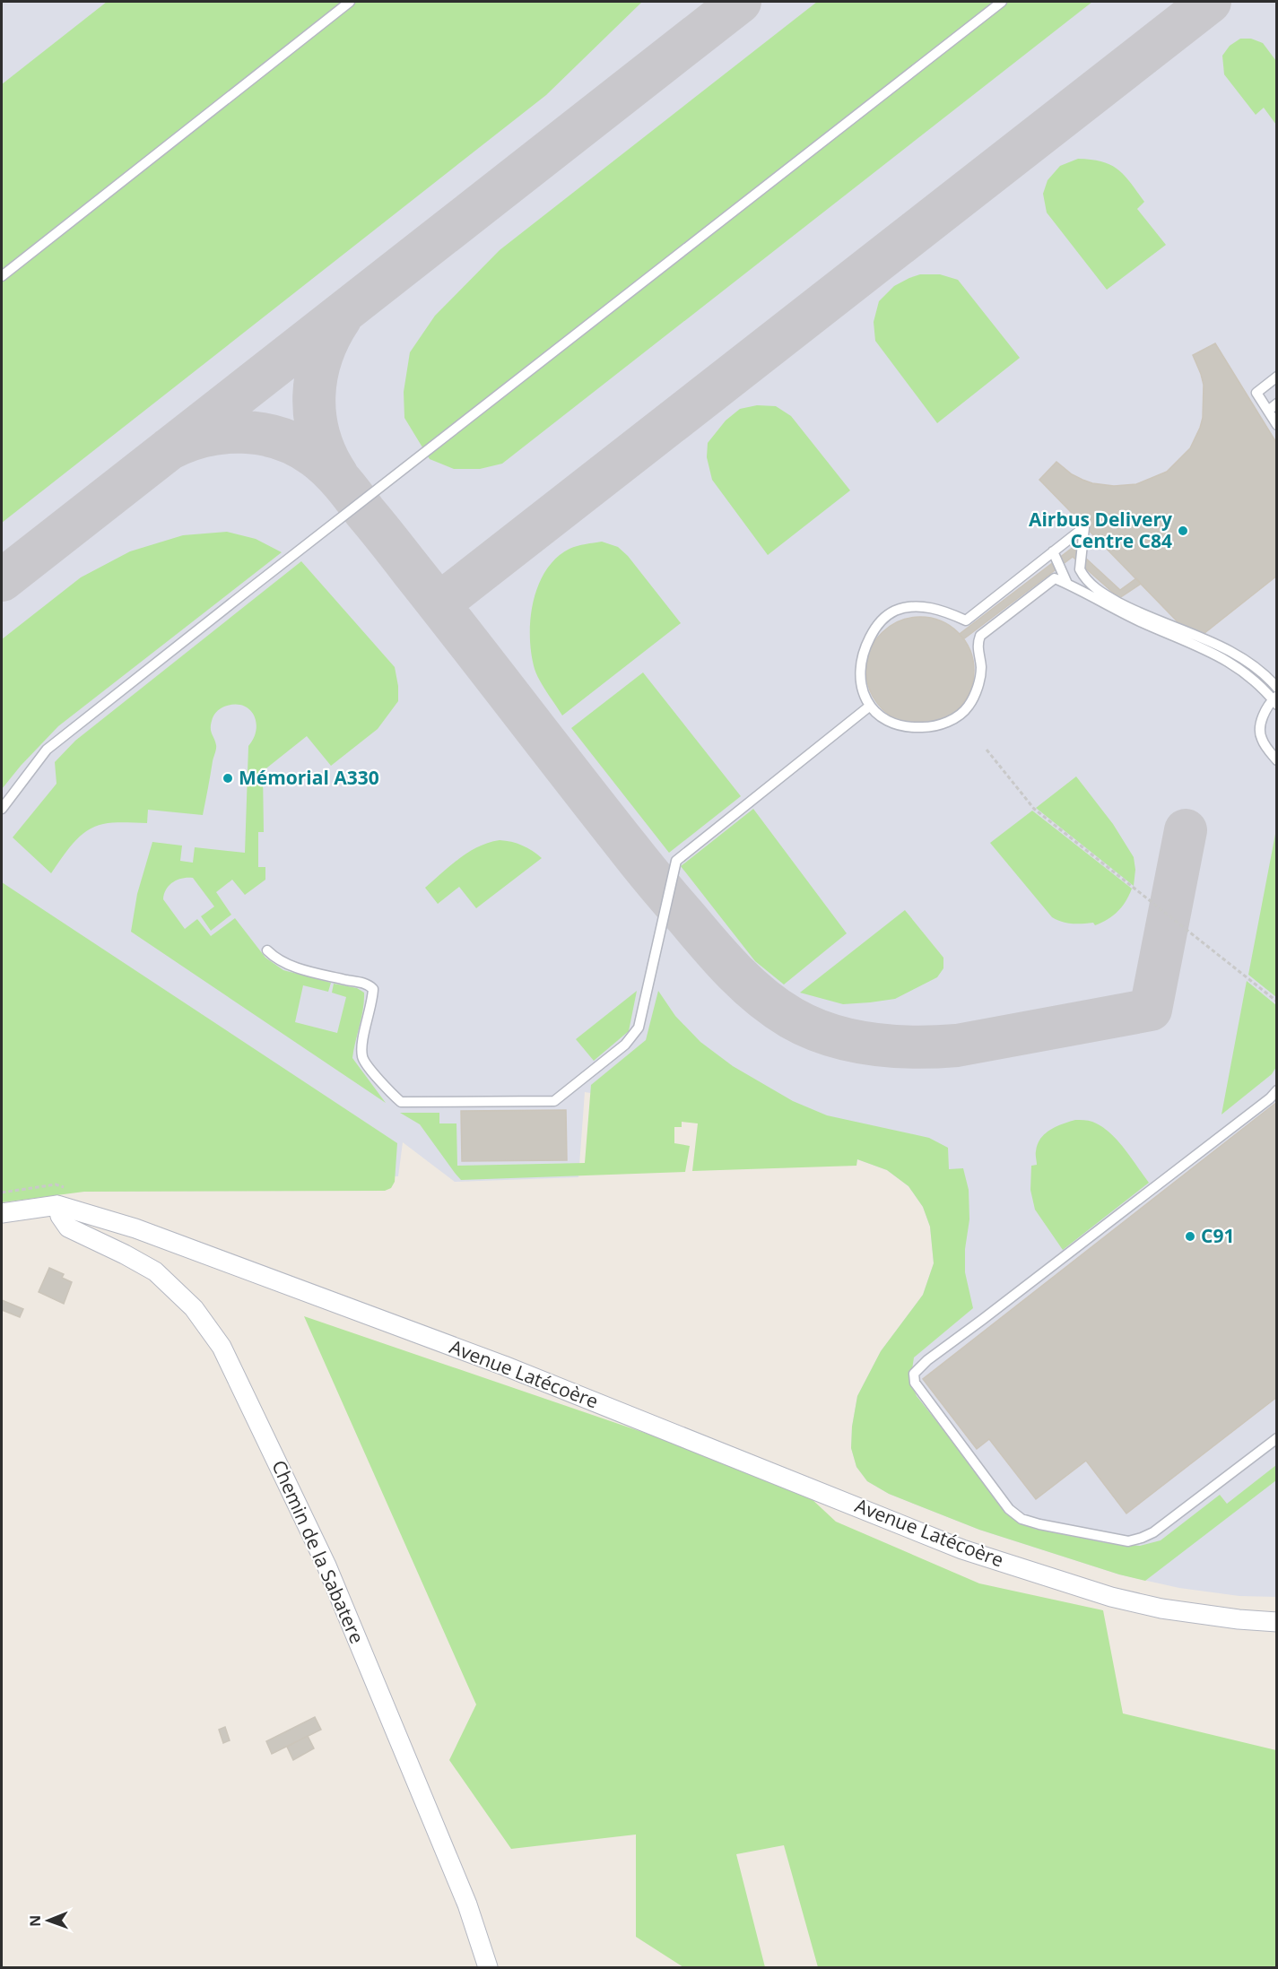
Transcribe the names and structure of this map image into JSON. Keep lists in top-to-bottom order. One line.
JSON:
{"streets":{"street":["Avenue Latécoère","Chemin de la Sabatere"]},"crossings":[["Avenue Latécoère","Chemin de la Sabatere"]],"places":["Airbus Delivery Centre C84","Mémorial A330","C91"],"north":"left"}
